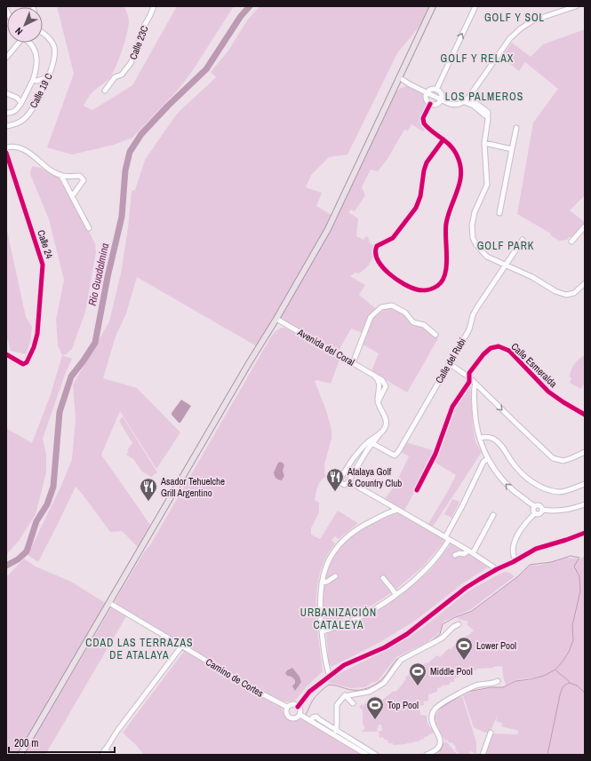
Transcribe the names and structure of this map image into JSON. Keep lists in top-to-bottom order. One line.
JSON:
{"streets":{"street":["Calle 23C","Calle 19 C","Calle 24","Avenida del Coral","Calle del Rubi","Calle Esmeralda","Camino de Cortes"]},"crossings":[["Avenida del Coral","Calle del Rubi"]],"districts":["GOLF Y SOL","GOLF Y RELAX","LOS PALMEROS","GOLF PARK","URBANIZACIÓN CATALEYA","CDAD LAS TERRAZAS DE ATALAYA"],"water":["Rio Guadalmina"],"places":{"restaurant":["Atalaya Golf & Country Club","Asador Tehuelche Grill Argentino"],"sports":["Lower Pool","Middle Pool","Top Pool"]},"scale_bar":"200 m","north":"bottom left"}
